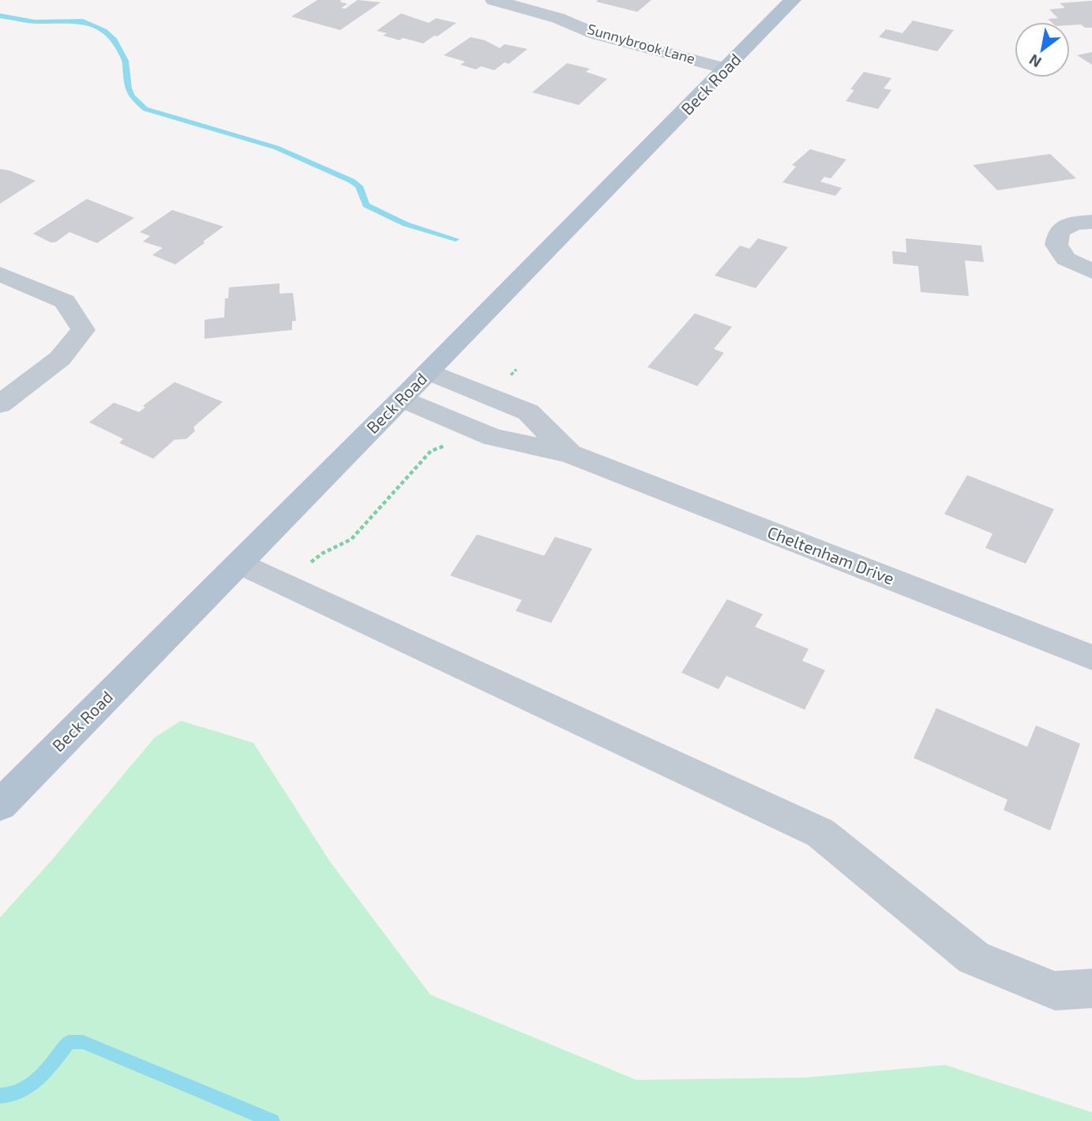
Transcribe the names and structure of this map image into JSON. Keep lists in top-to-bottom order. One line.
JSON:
{"streets":{"main road":["Beck Road"],"street":["Sunnybrook Lane","Cheltenham Drive"]},"crossings":[["Sunnybrook Lane","Beck Road"],["Beck Road","Cheltenham Drive"]],"north":"bottom left"}
